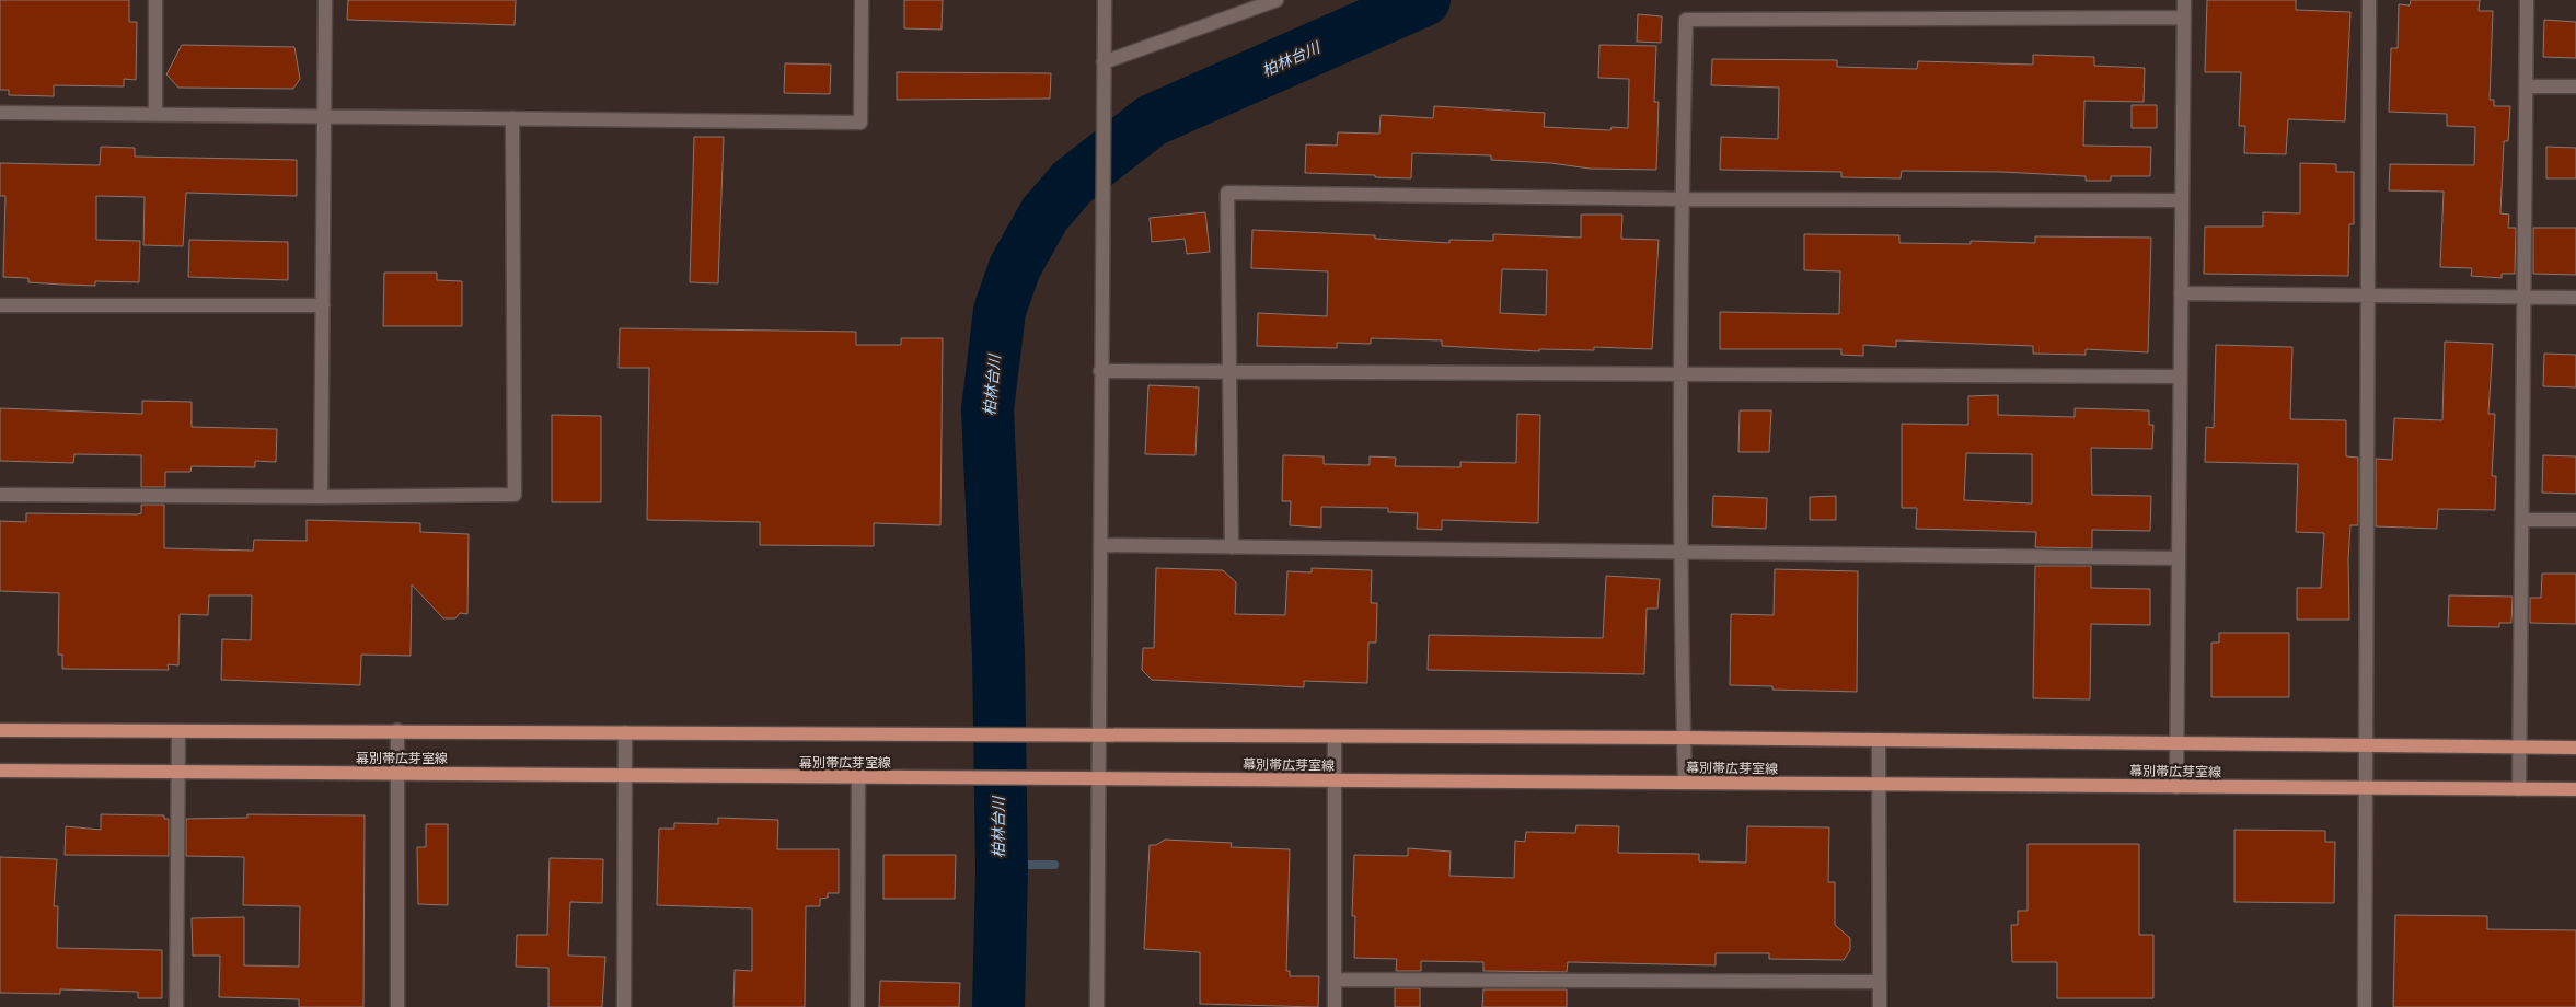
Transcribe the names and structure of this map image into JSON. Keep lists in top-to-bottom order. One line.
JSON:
{"streets":{"main road":["幕別帯広芽室線"]},"water":["柏林台川"]}
